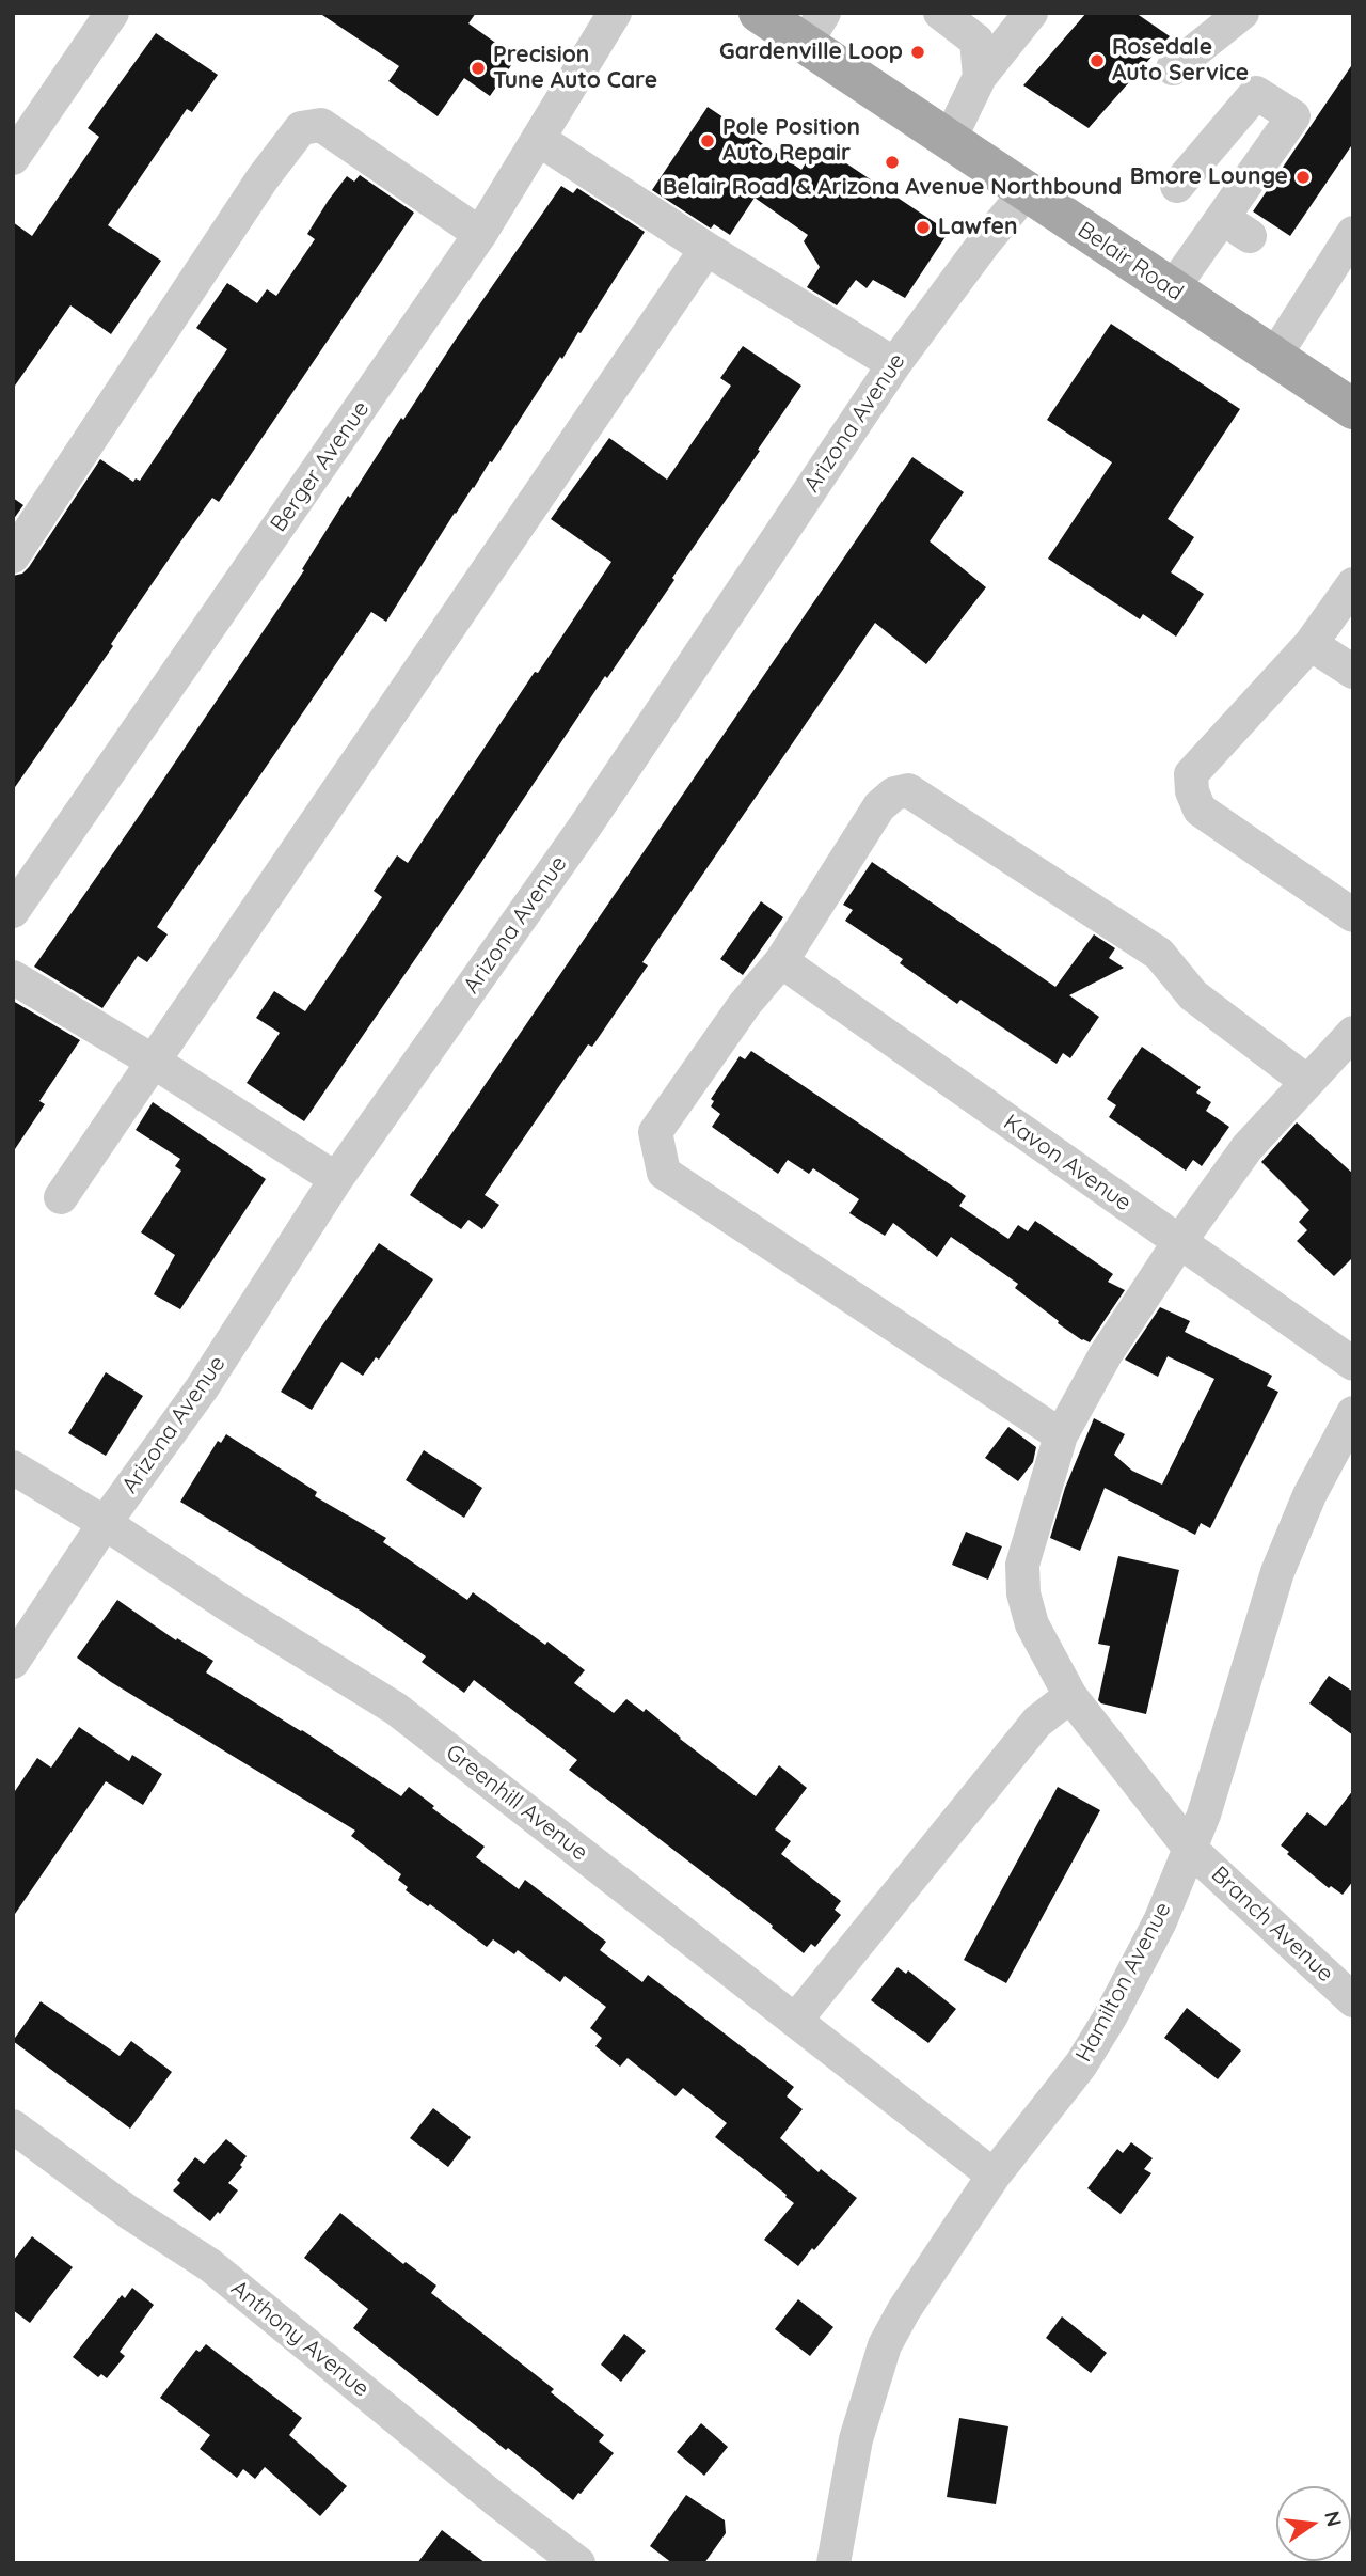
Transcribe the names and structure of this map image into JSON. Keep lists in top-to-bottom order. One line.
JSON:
{"streets":{"main road":["Belair Road"],"street":["Arizona Avenue","Berger Avenue","Kavon Avenue","Greenhill Avenue","Branch Avenue","Hamilton Avenue","Anthony Avenue"]},"crossings":[["Belair Road","Arizona Avenue"],["Arizona Avenue","Greenhill Avenue"],["Kavon Avenue","Branch Avenue"],["Greenhill Avenue","Hamilton Avenue"],["Branch Avenue","Hamilton Avenue"]],"places":["Gardenville Loop","Rosedale Auto Service","Precision Tune Auto Care","Pole Position Auto Repair","Belair Road & Arizona Avenue Northbound","Bmore Lounge","Lawfen"],"north":"right"}
